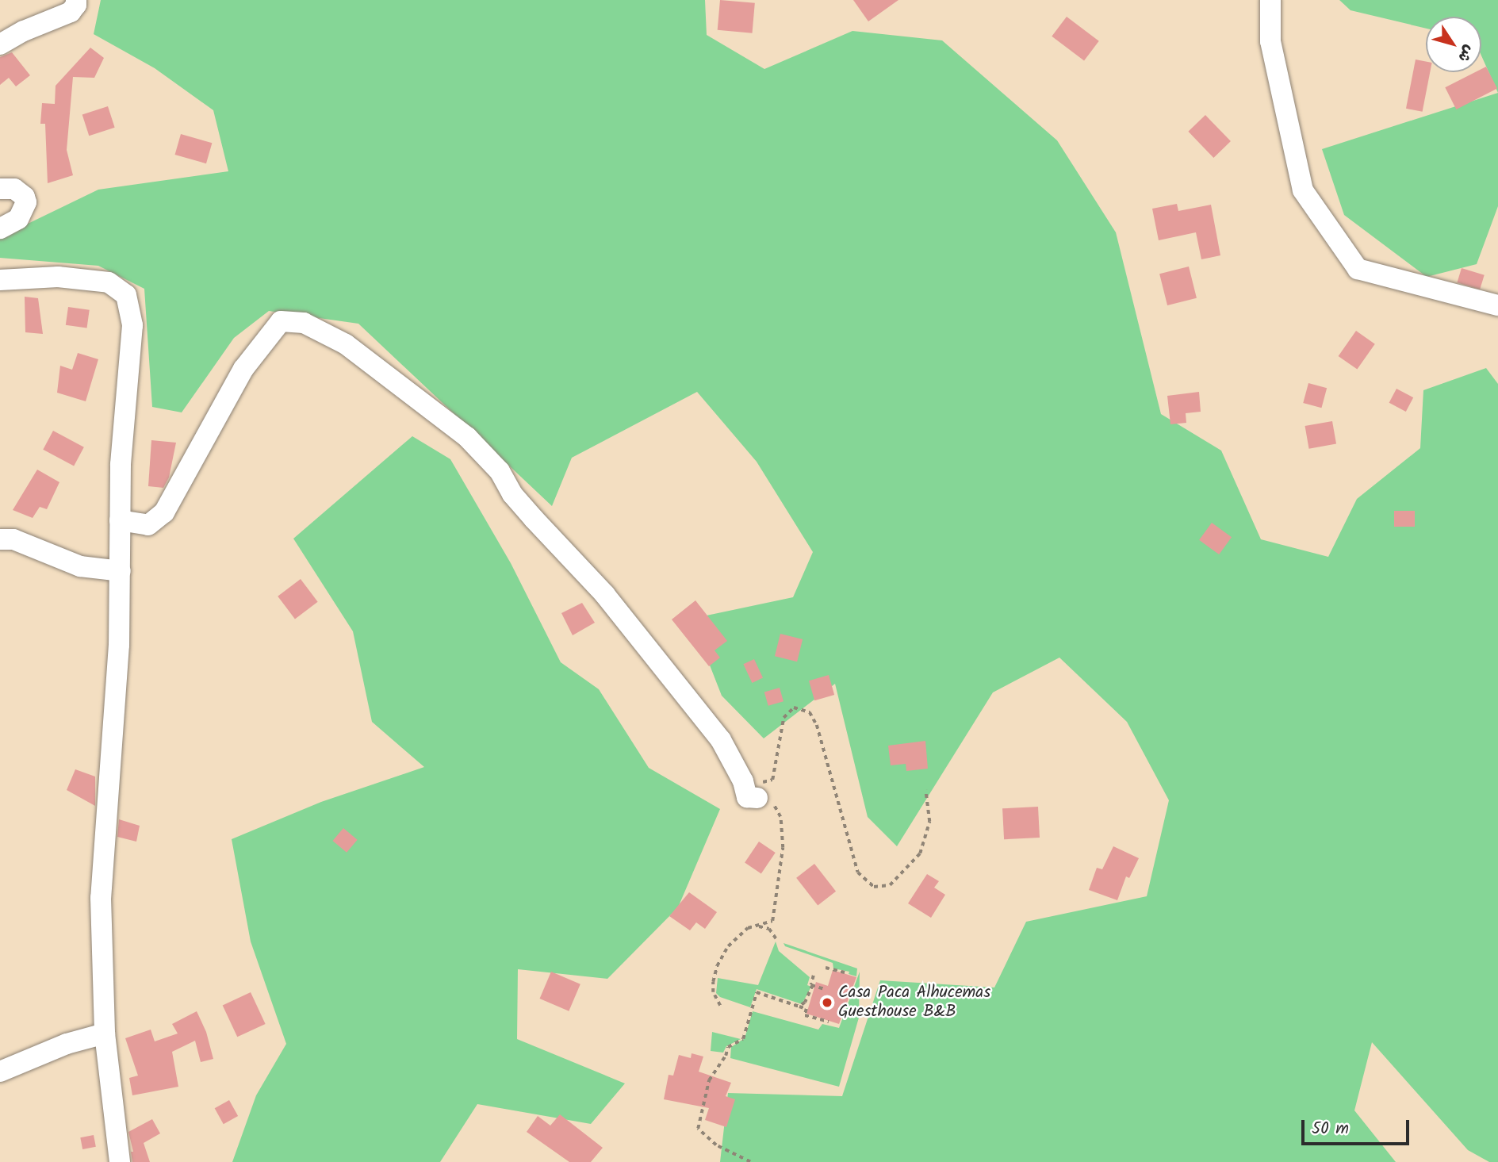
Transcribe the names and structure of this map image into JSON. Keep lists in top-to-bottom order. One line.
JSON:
{"places":["Casa Paca Alhucemas Guesthouse B&B"],"scale_bar":"50 m","north":"bottom right"}
